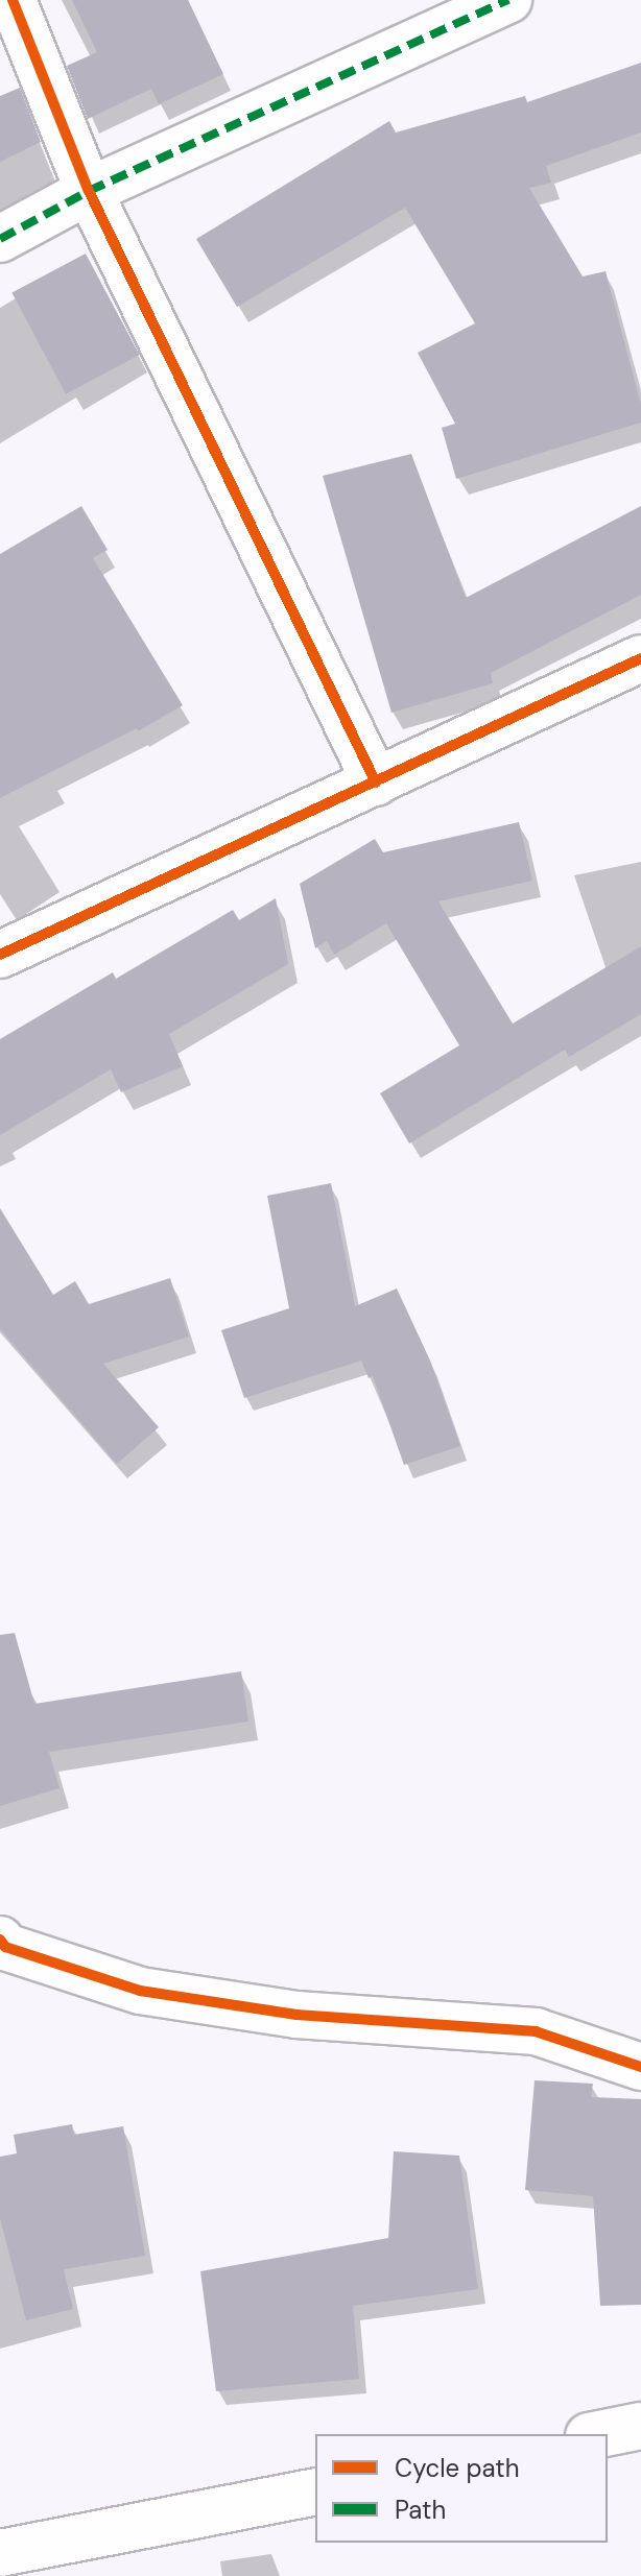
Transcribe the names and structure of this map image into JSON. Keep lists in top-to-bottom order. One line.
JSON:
{"legend":["Cycle path","Path"]}
